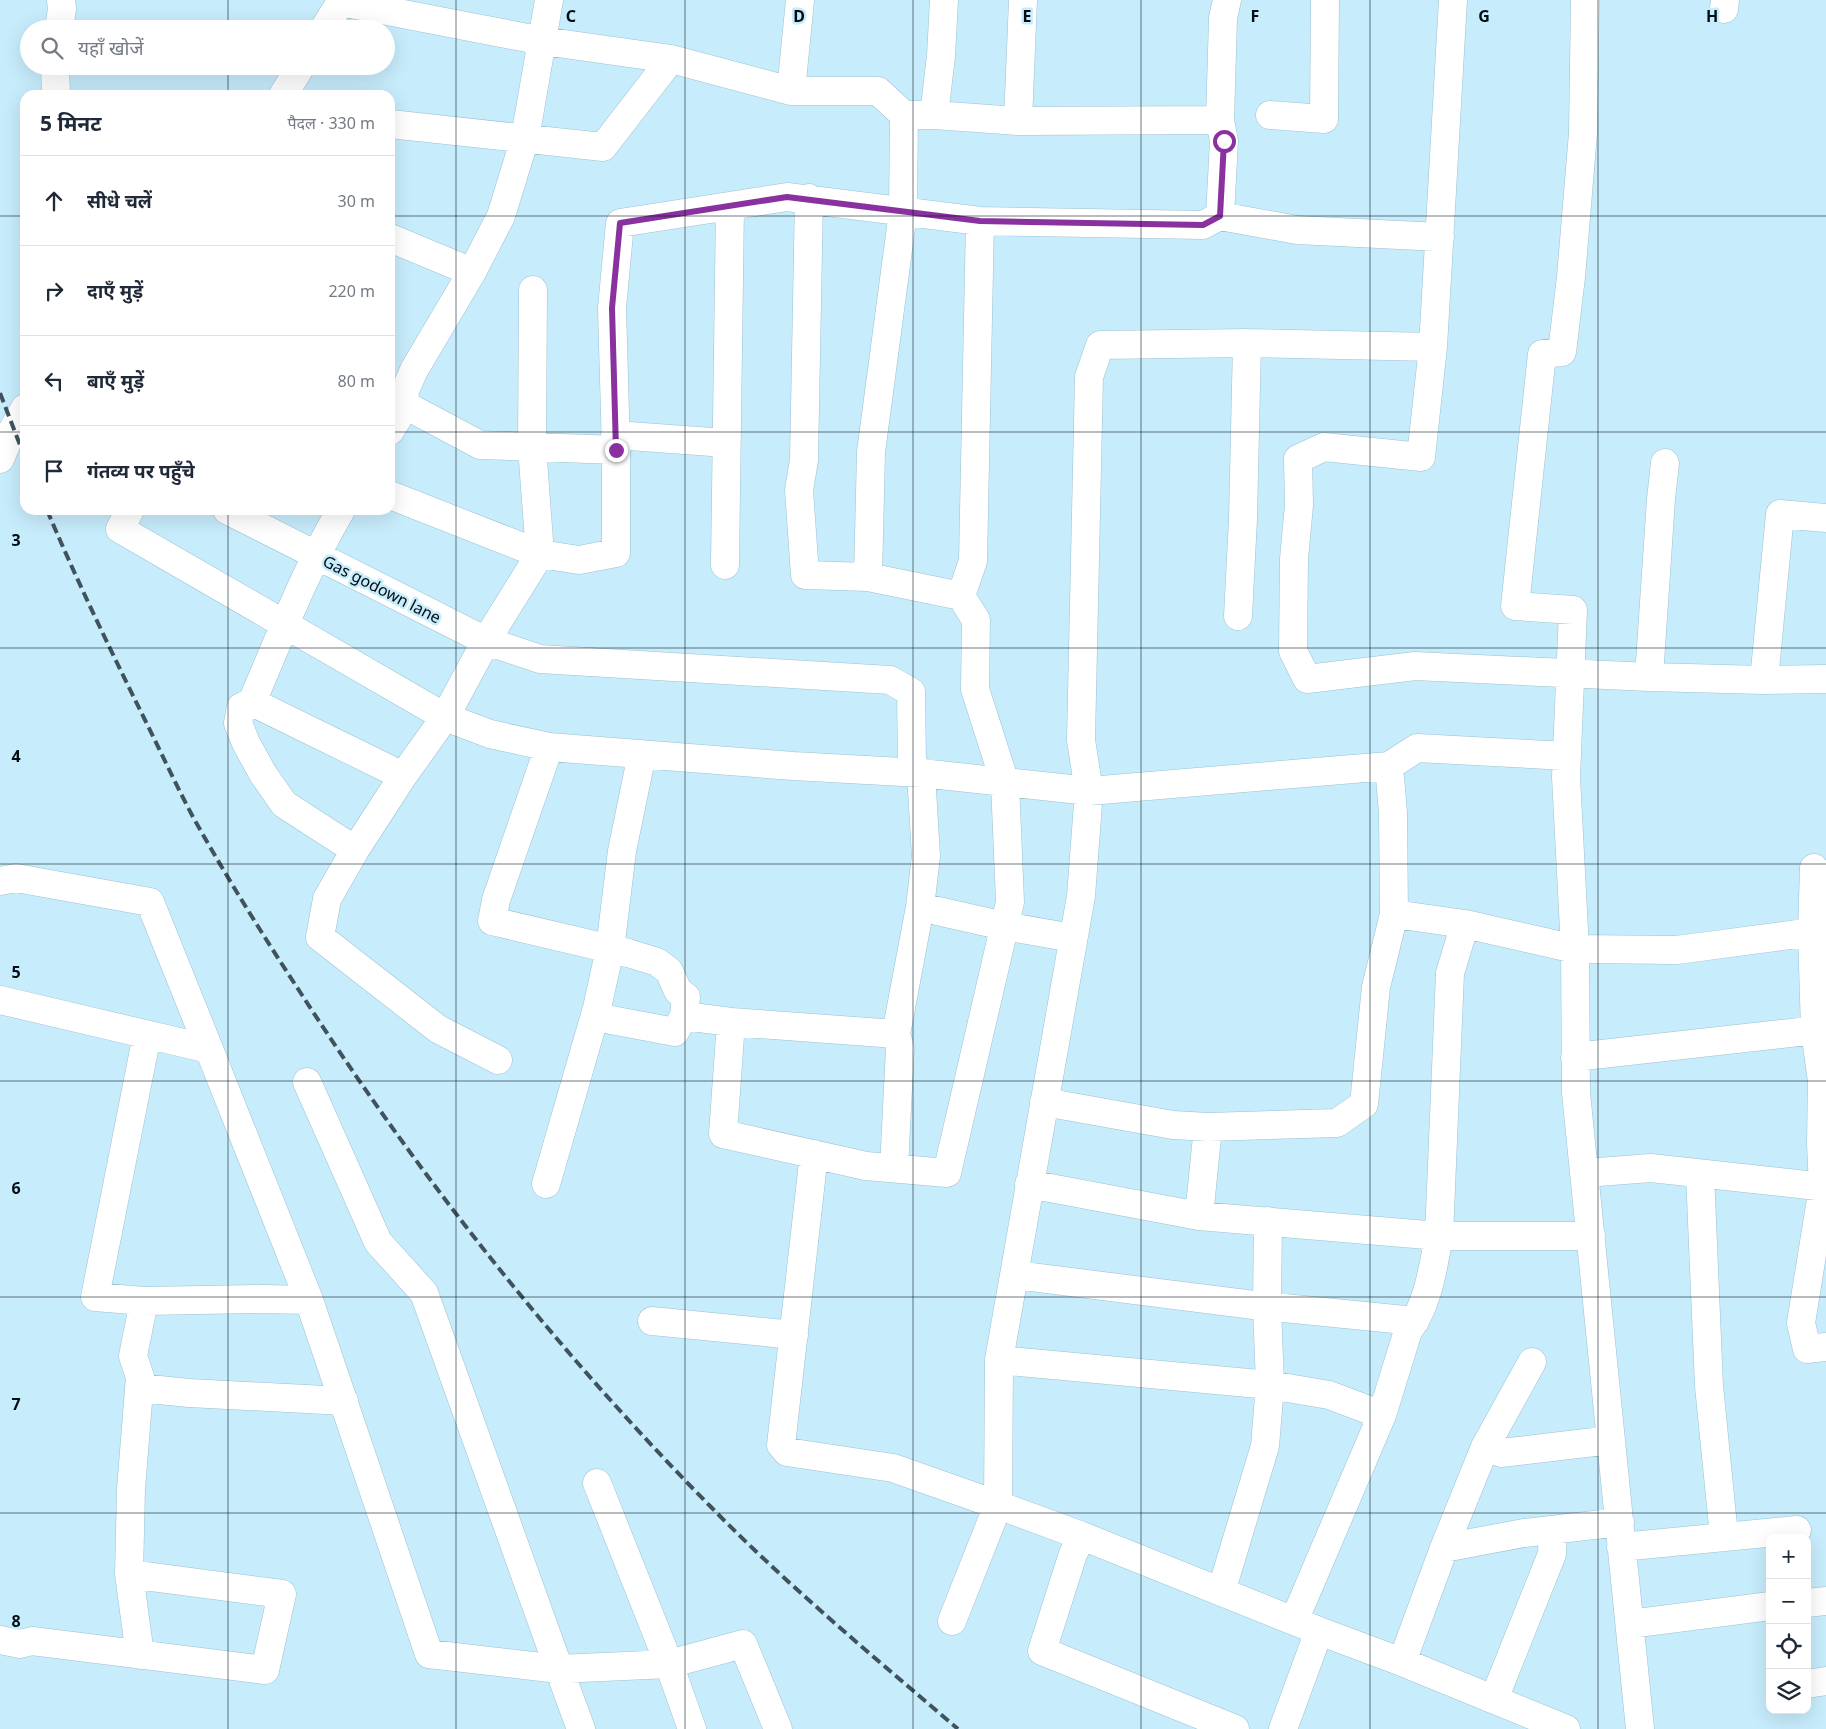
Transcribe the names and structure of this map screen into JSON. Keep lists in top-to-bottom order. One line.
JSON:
{"streets":{"street":["Gas godown lane"]},"page":{"search":"यहाँ खोजें","heading":["5 मिनट","पैदल · 330 m"],"list":[["सीधे चलें","30 m"],["दाएँ मुड़ें","220 m"],["बाएँ मुड़ें","80 m"],"गंतव्य पर पहुँचे"],"map_buttons":["+","−"]},"grid":{"columns":["C","D","E","F","G","H"],"rows":["3","4","5","6","7","8"]}}
